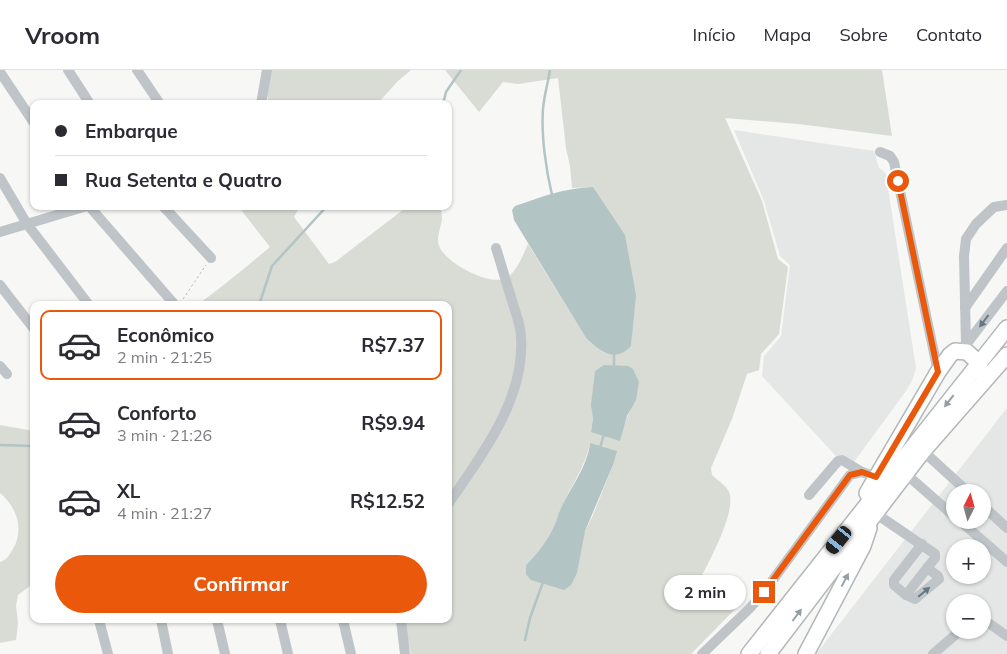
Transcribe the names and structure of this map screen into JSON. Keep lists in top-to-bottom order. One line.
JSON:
{"north":"top","page":{"header":"Vroom","nav":["Início","Mapa","Sobre","Contato"],"banner":["Embarque","Rua Setenta e Quatro"],"list":[{"name":"Econômico","note":"2 min · 21:25","value":"R$7.37"},{"name":"Conforto","note":"3 min · 21:26","value":"R$9.94"},{"name":"XL","note":"4 min · 21:27","value":"R$12.52"}],"map_buttons":["+","−"],"buttons":"Confirmar","bubble":"2 min"}}
